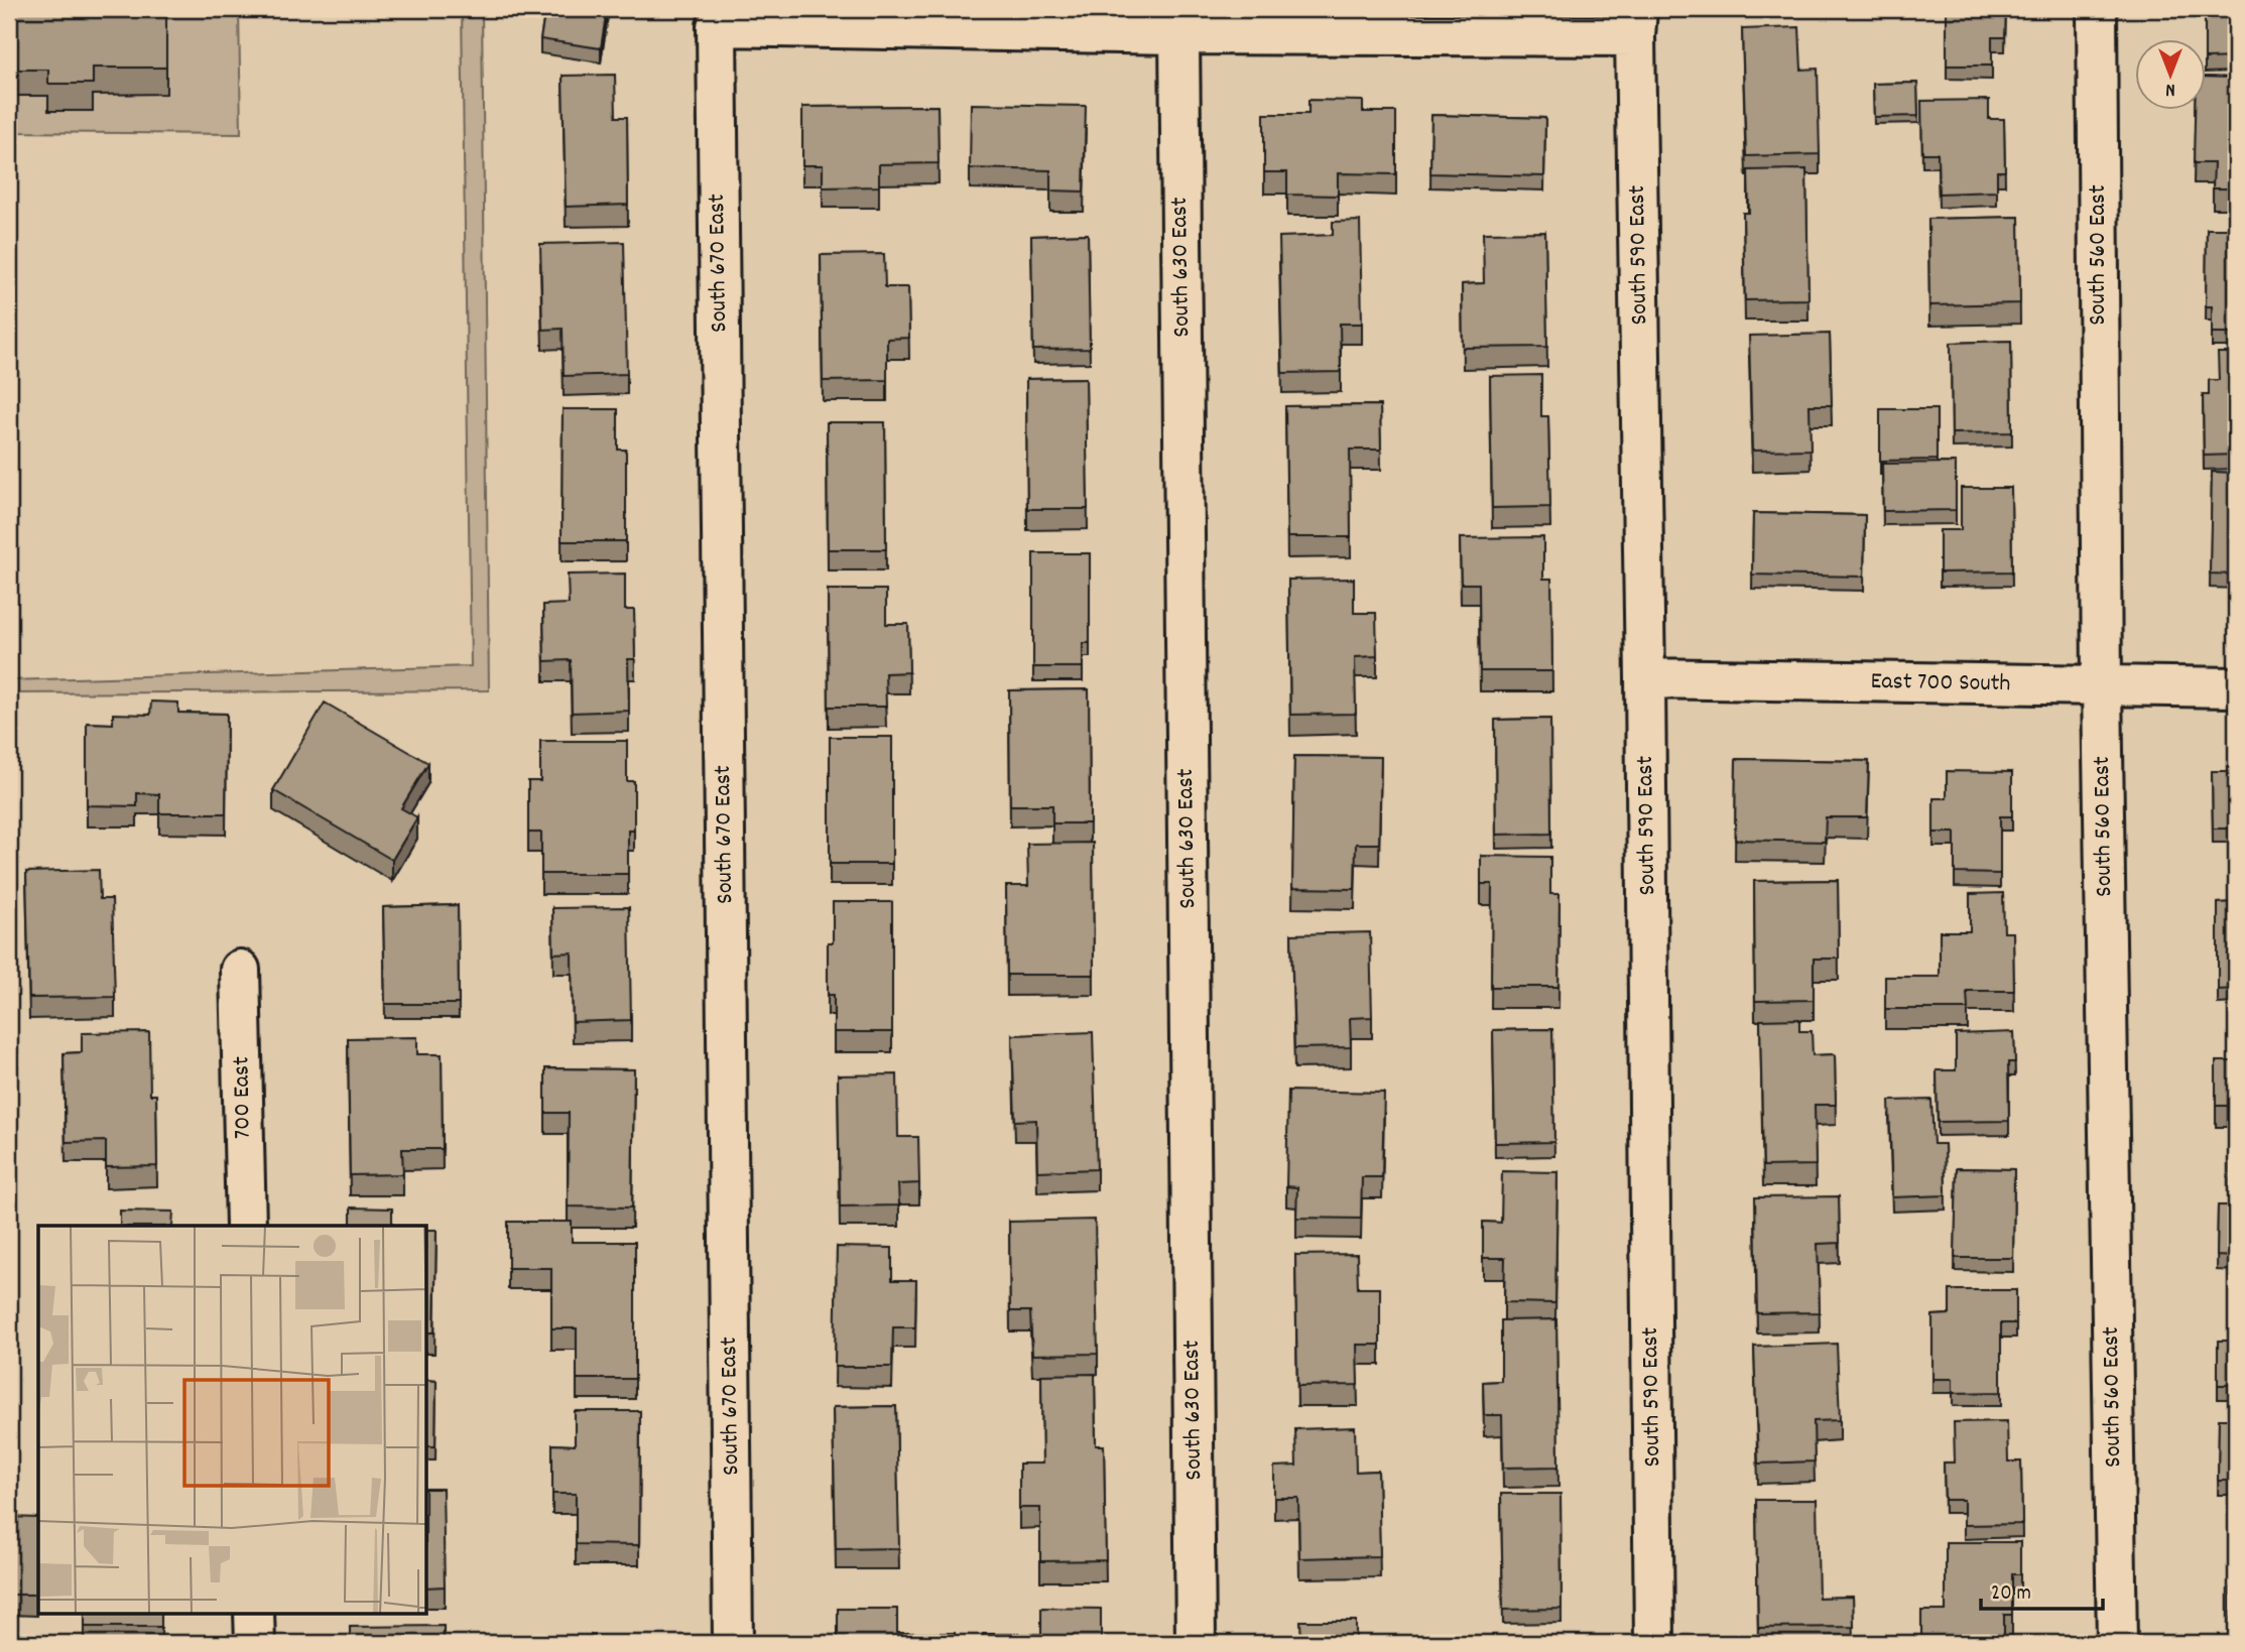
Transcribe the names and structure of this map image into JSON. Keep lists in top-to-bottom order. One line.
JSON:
{"streets":{"street":["South 590 East","South 560 East","South 670 East","South 630 East","East 700 South","700 East"]},"crossings":[["South 590 East","East 700 South"],["South 560 East","East 700 South"],["South 670 East","South 630 East"]],"scale_bar":"20 m","north":"bottom"}
